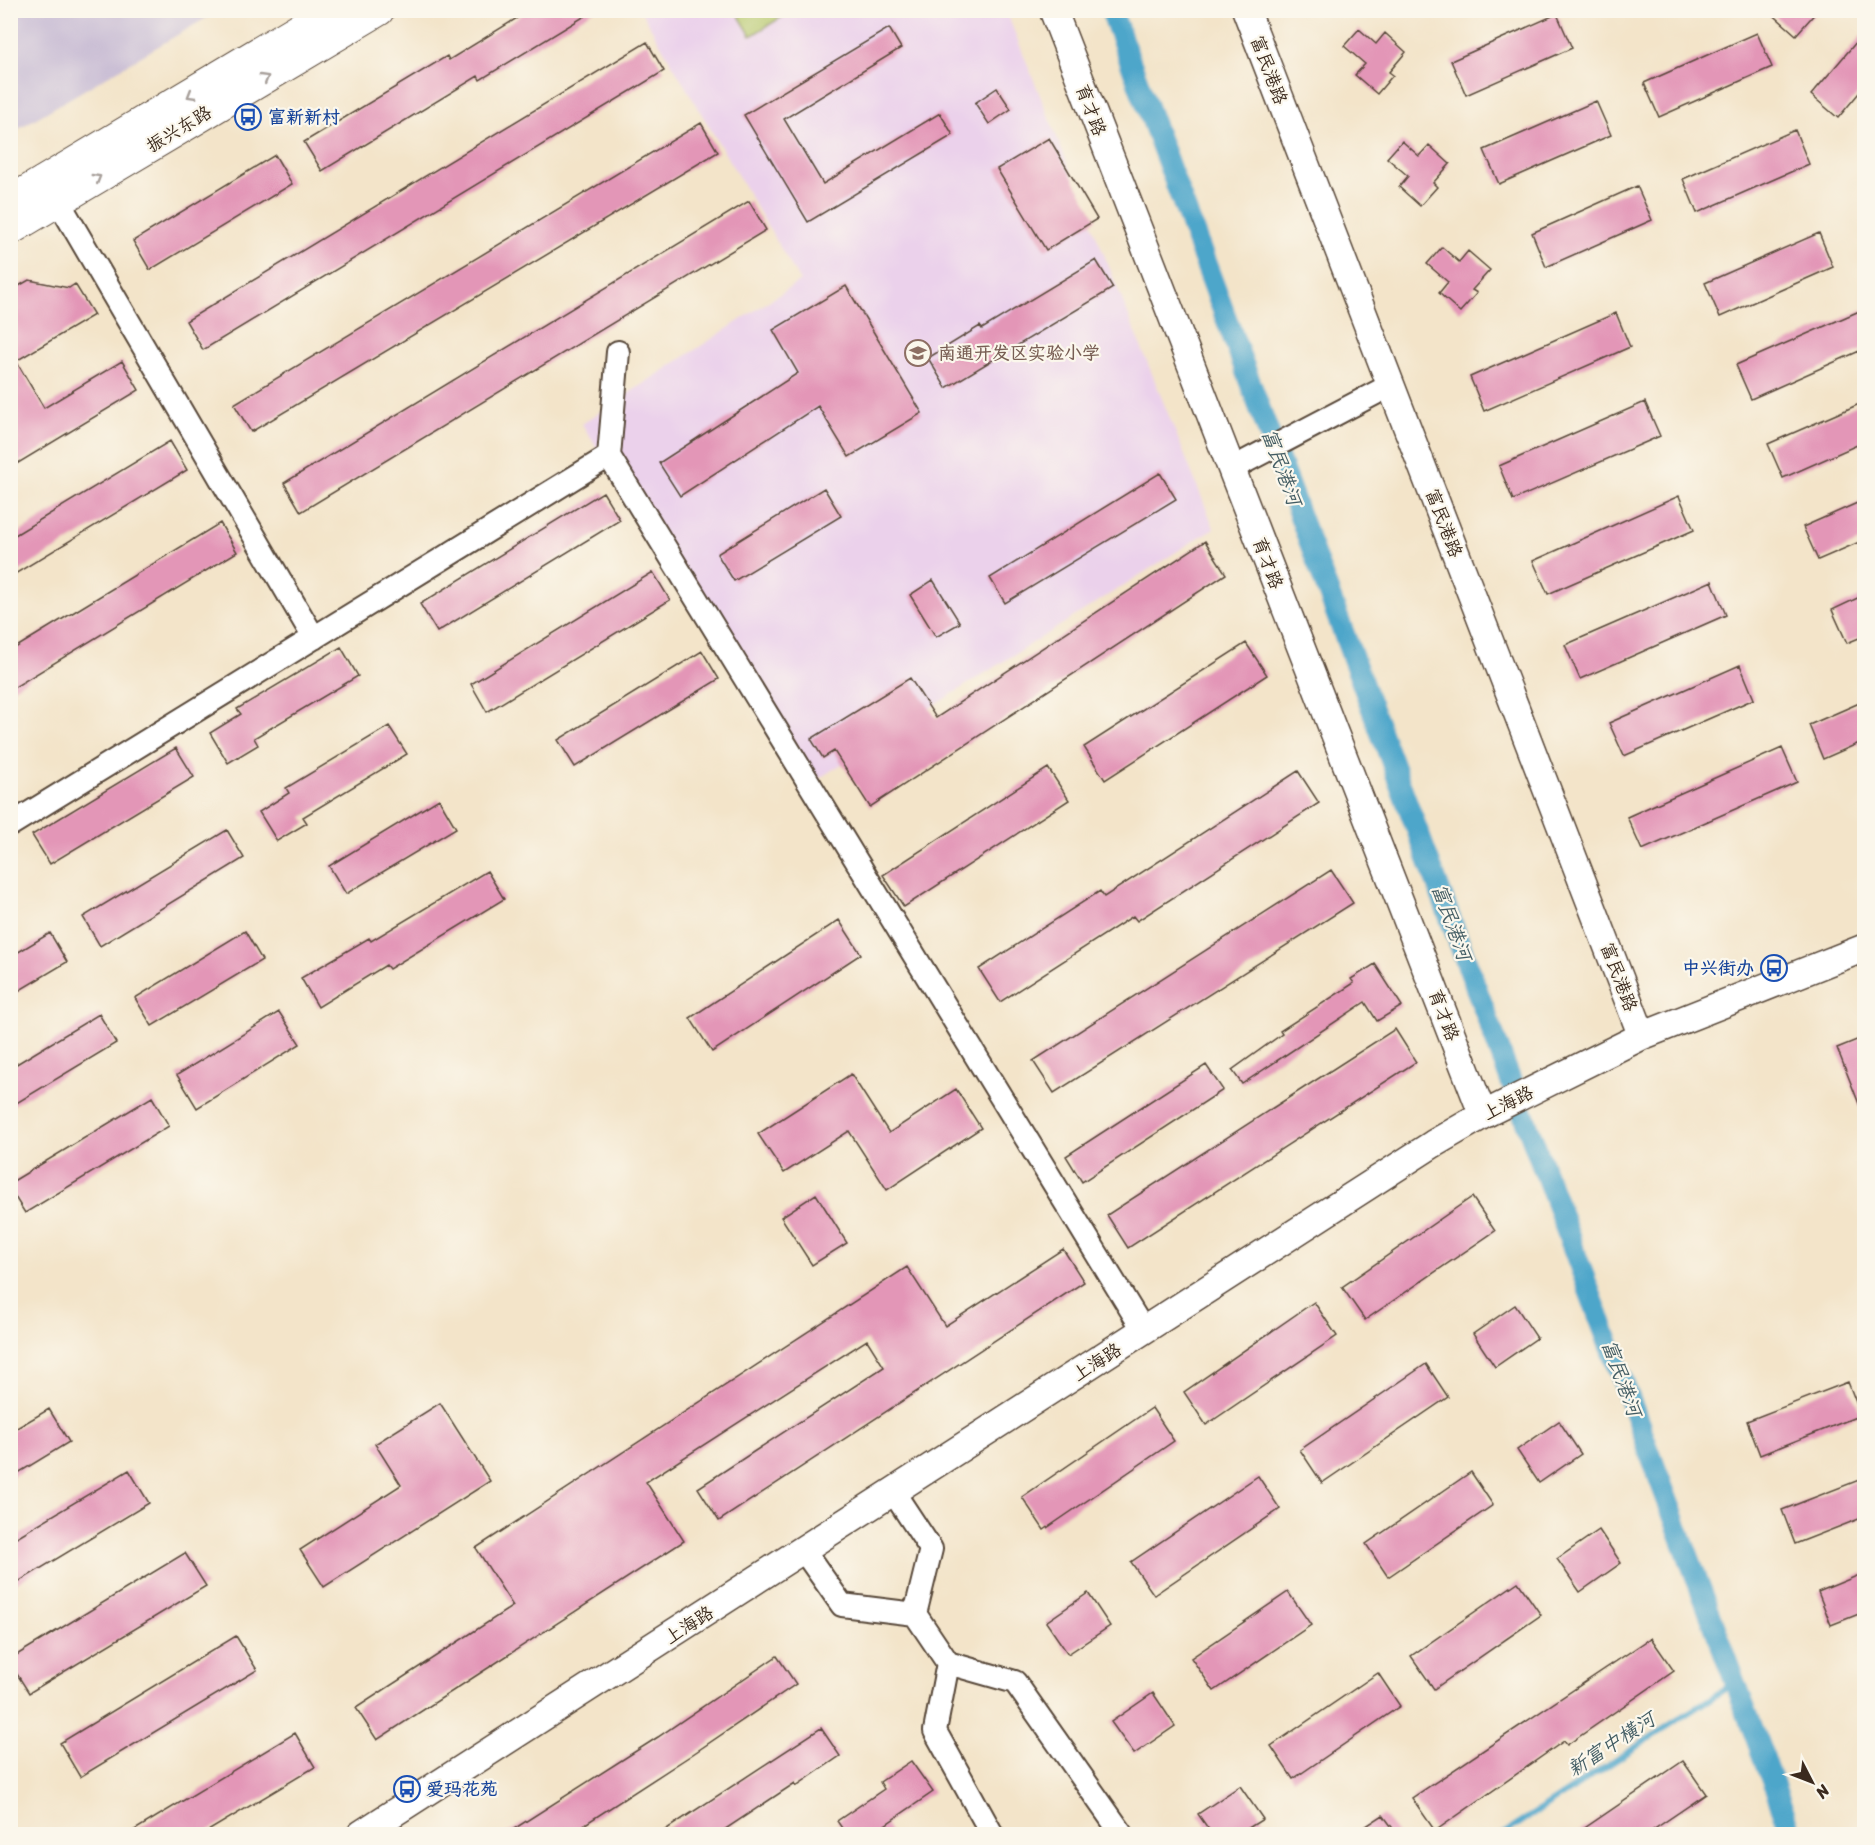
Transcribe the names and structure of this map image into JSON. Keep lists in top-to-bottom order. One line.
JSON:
{"streets":{"main road":["振兴东路"],"street":["富民港路","育才路","上海路"]},"crossings":[["富民港路","上海路"],["育才路","上海路"]],"water":["富民港河","新富中横河"],"places":{"bus stop":["富新新村","中兴街办","爱玛花苑"],"school or university":["南通开发区实验小学"]},"north":"bottom right"}
